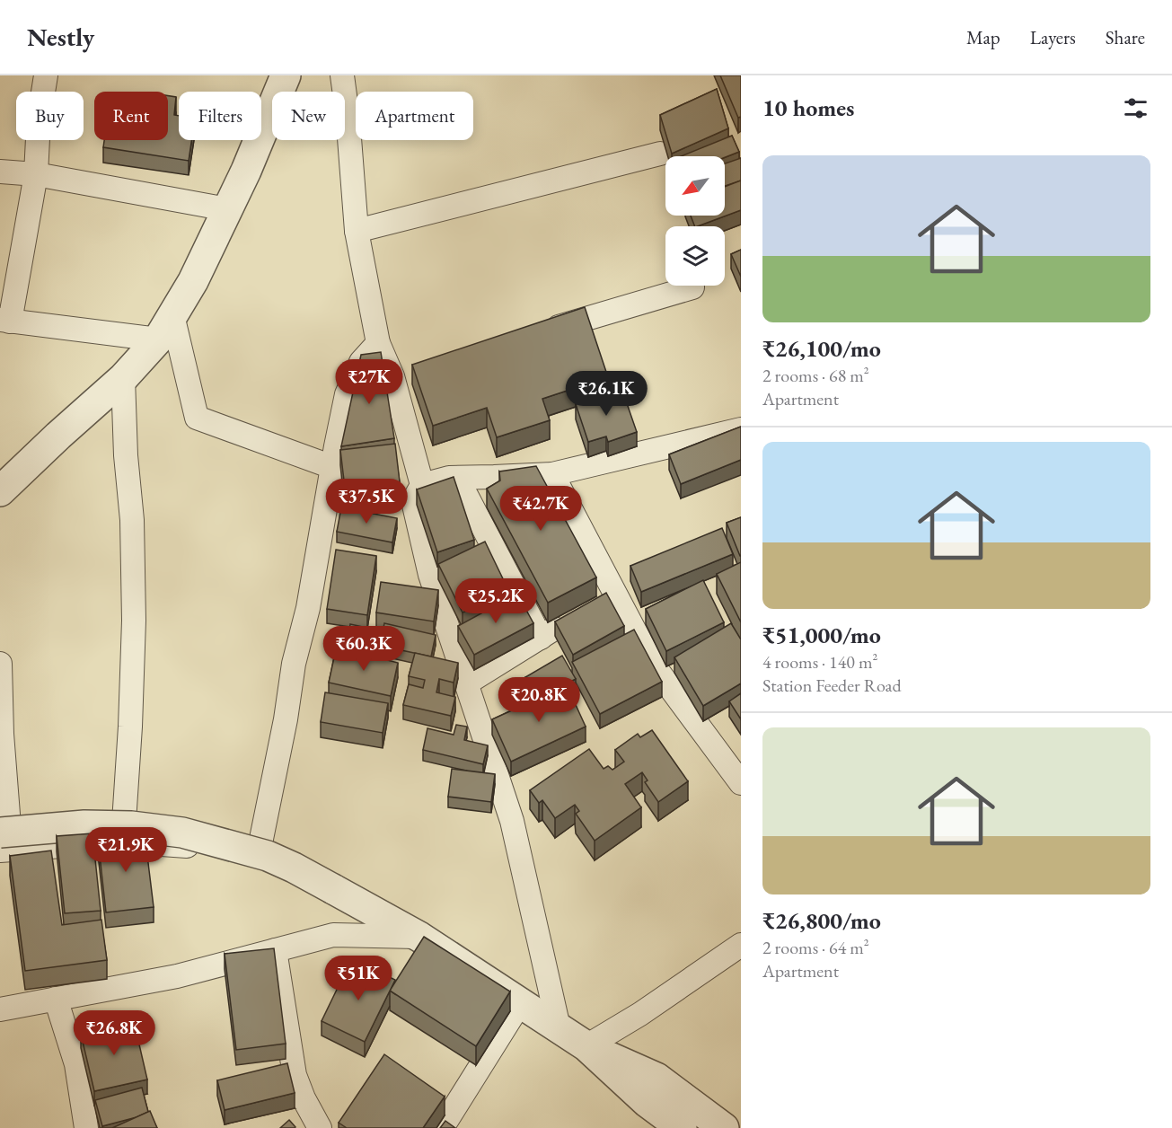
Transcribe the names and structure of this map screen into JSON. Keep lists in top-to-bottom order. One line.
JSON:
{"north":"bottom left","page":{"header":"Nestly","nav":["Map","Layers","Share"],"heading":"10 homes","chip":["Buy","Rent","Filters","New","Apartment"],"list":[{"name":"₹26,100/mo","note":"2 rooms · 68 m² · Apartment"},{"name":"₹51,000/mo","note":"4 rooms · 140 m² · Station Feeder Road"},{"name":"₹26,800/mo","note":"2 rooms · 64 m² · Apartment"}],"price":["₹27K","₹26.1K","₹37.5K","₹42.7K","₹25.2K","₹60.3K","₹20.8K","₹21.9K","₹51K","₹26.8K"]}}
